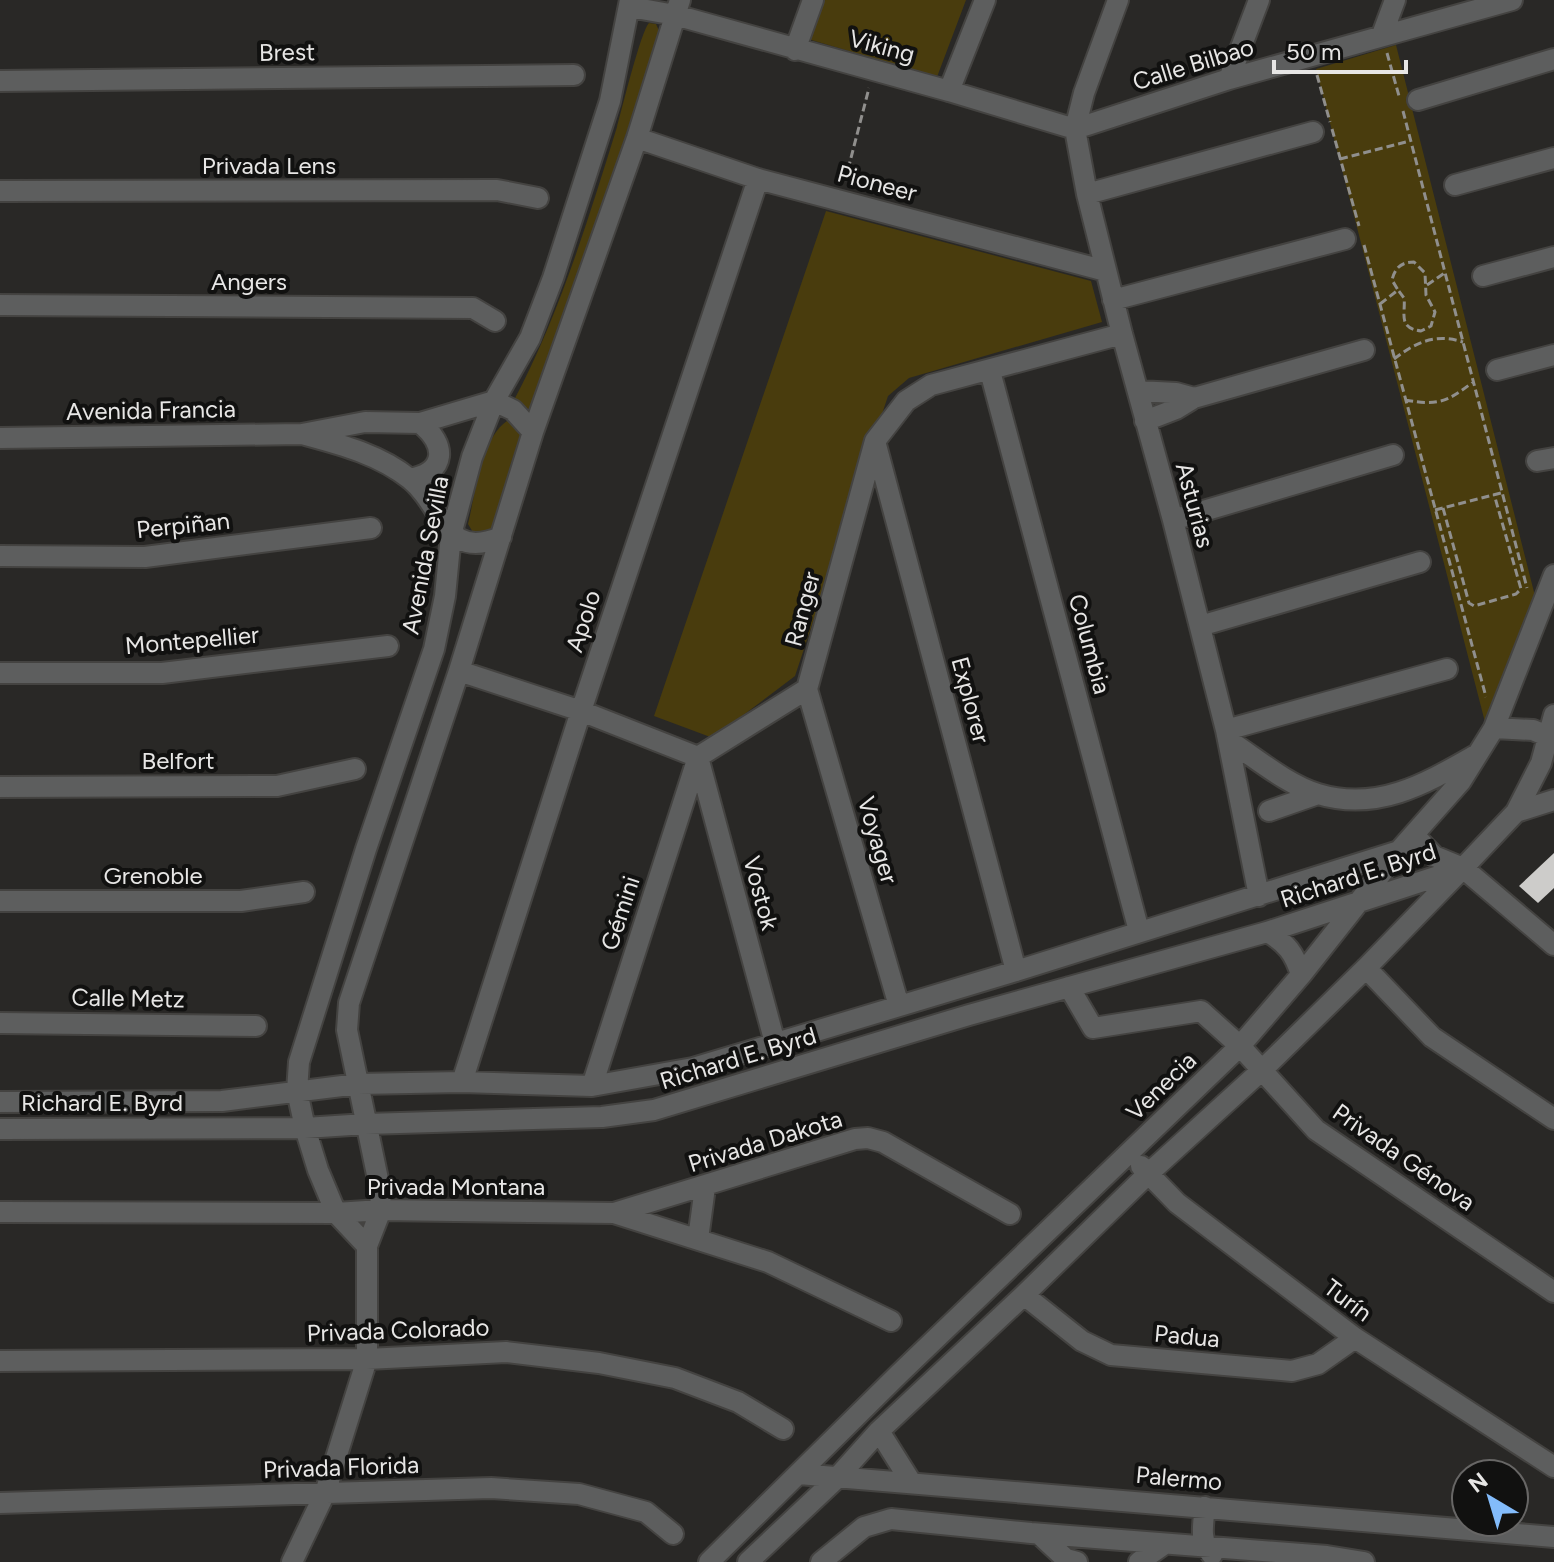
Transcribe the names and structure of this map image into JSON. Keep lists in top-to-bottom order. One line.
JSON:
{"streets":{"street":["Viking","Brest","Calle Bilbao","Privada Lens","Pioneer","Angers","Avenida Francia","Asturias","Perpiñan","Avenida Sevilla","Ranger","Apolo","Montepellier","Columbia","Explorer","Belfort","Voyager","Grenoble","Richard E. Byrd","Vostok","Gémini","Calle Metz","Venecia","Privada Dakota","Privada Génova","Privada Montana","Turín","Privada Colorado","Padua","Privada Florida","Palermo"]},"crossings":[["Viking","Calle Bilbao"],["Viking","Asturias"],["Viking","Avenida Sevilla"],["Calle Bilbao","Asturias"],["Pioneer","Asturias"],["Pioneer","Apolo"],["Avenida Francia","Avenida Sevilla"],["Asturias","Ranger"],["Asturias","Richard E. Byrd"],["Avenida Sevilla","Richard E. Byrd"],["Avenida Sevilla","Privada Montana"],["Ranger","Columbia"],["Ranger","Explorer"],["Ranger","Voyager"],["Apolo","Richard E. Byrd"],["Columbia","Richard E. Byrd"],["Explorer","Richard E. Byrd"],["Voyager","Richard E. Byrd"],["Richard E. Byrd","Vostok"],["Richard E. Byrd","Gémini"],["Richard E. Byrd","Venecia"],["Richard E. Byrd","Privada Génova"],["Vostok","Gémini"],["Venecia","Privada Génova"],["Venecia","Turín"],["Venecia","Palermo"],["Privada Dakota","Privada Montana"],["Turín","Padua"]],"scale_bar":"50 m","north":"top left"}
